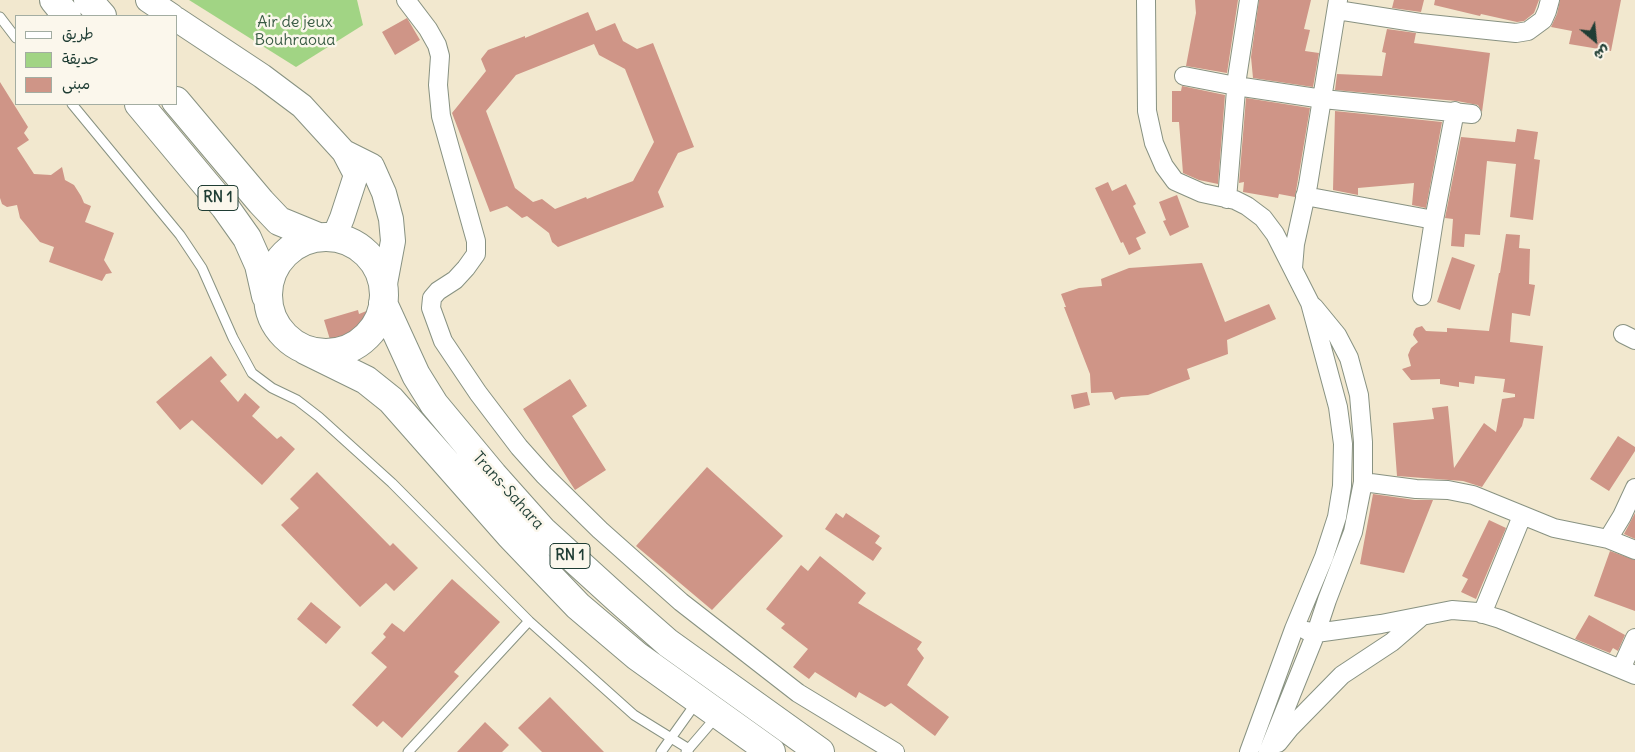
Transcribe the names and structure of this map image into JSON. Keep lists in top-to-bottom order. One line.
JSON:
{"streets":{"highway":["RN 1","Trans-Sahara"]},"crossings":[["RN 1","Trans-Sahara"]],"parks":["Air de jeux Bouhraoua"],"legend":["طريق","حديقة","مبنى"],"north":"bottom right"}
